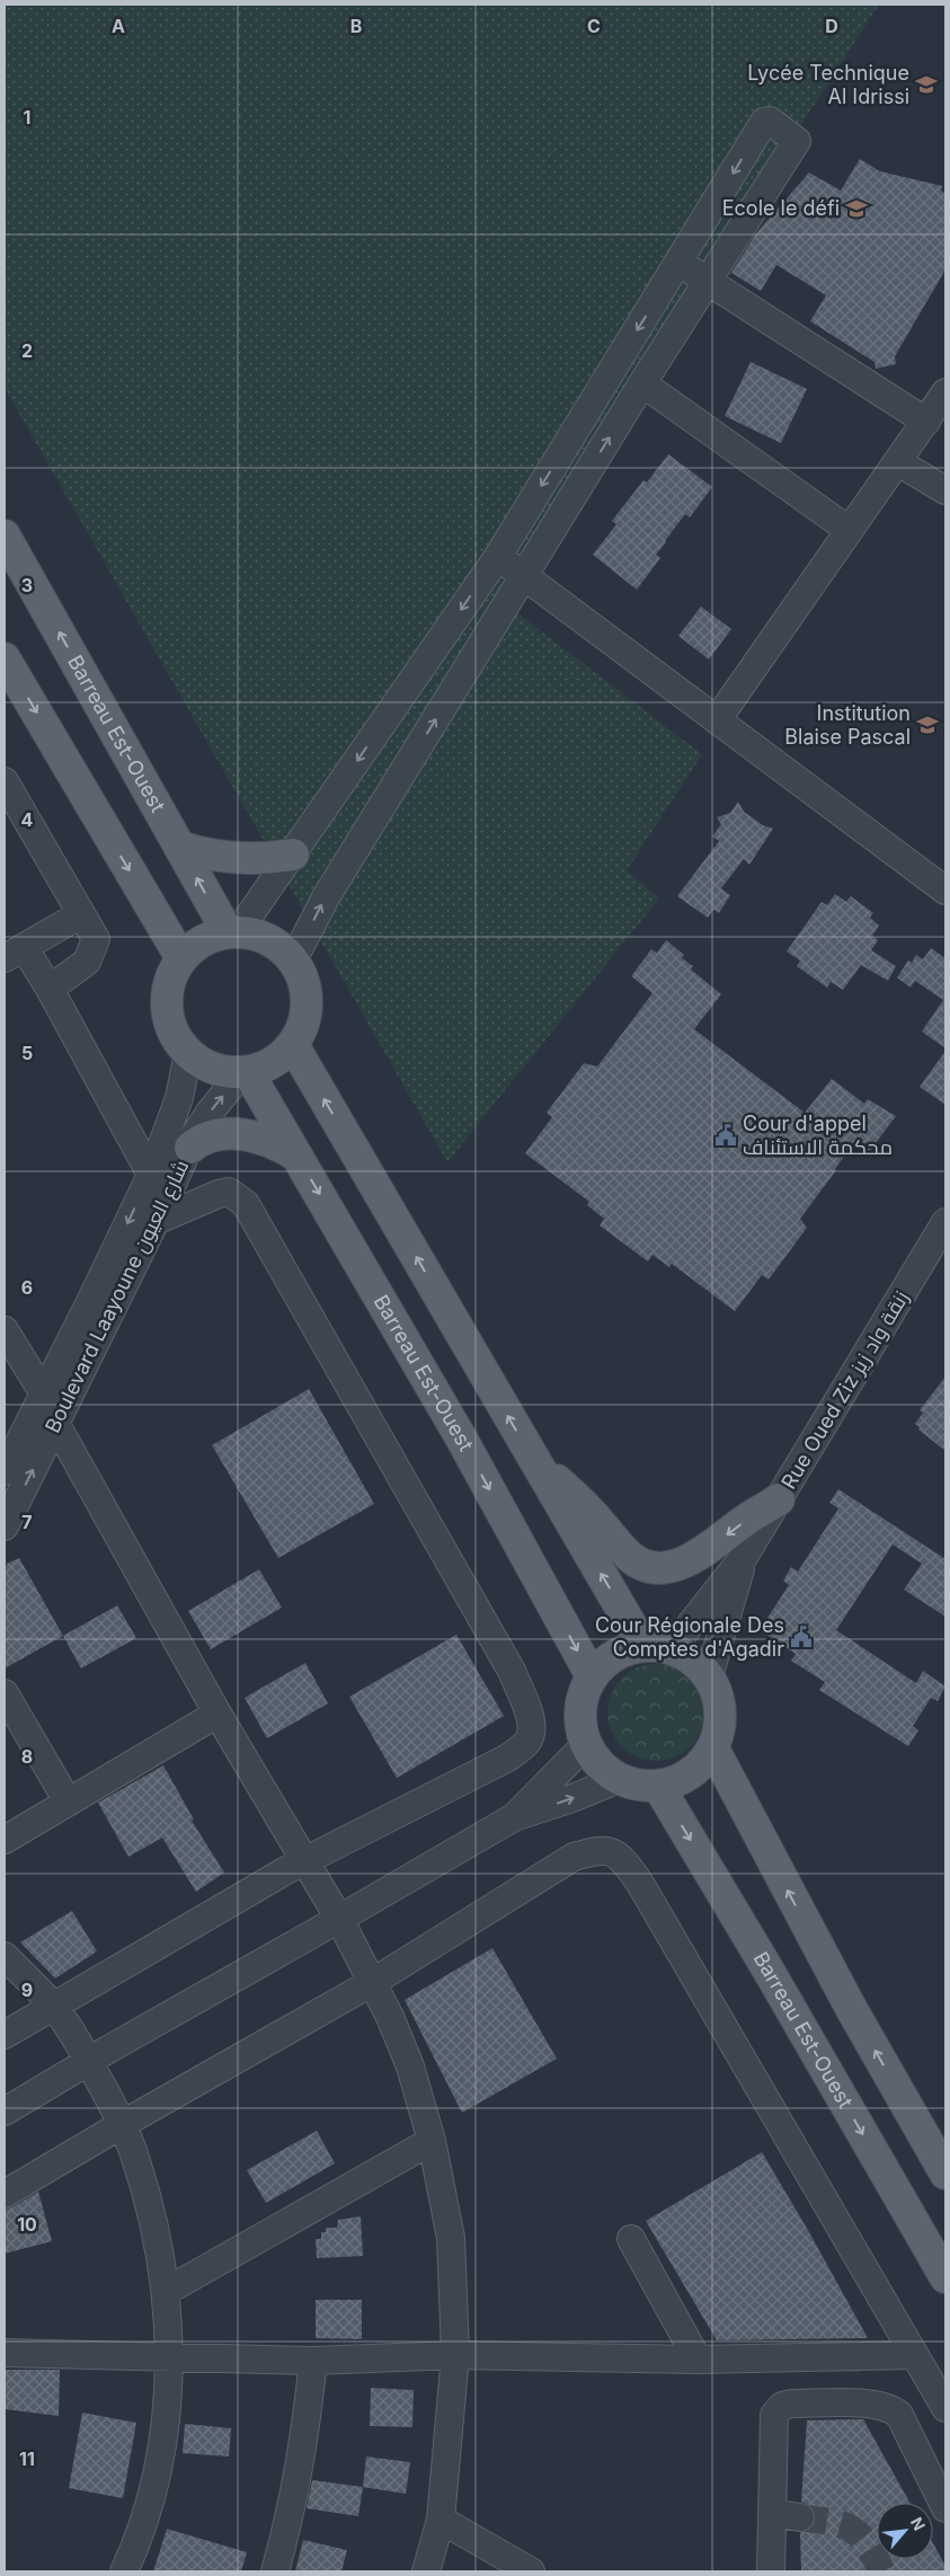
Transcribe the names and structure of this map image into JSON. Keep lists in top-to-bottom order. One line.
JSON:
{"streets":{"main road":["Barreau Est-Ouest"],"street":["Boulevard Laayoune شارع العيون","Rue Oued Ziz زنقة واد زيز"]},"crossings":[["Barreau Est-Ouest","Boulevard Laayoune شارع العيون"],["Barreau Est-Ouest","Rue Oued Ziz زنقة واد زيز"]],"places":{"school or university":["Lycée Technique Al Idrissi","Ecole le défi","Institution Blaise Pascal"],"public building":["Cour d'appel محكمة الاستئناف","Cour Régionale Des Comptes d'Agadir"]},"north":"top right","grid":{"columns":["A","B","C","D"],"rows":["1","2","3","4","5","6","7","8","9","10","11"]}}
